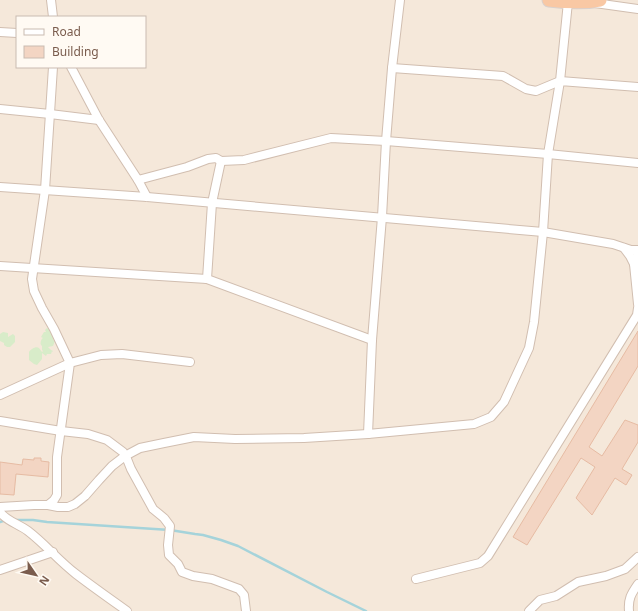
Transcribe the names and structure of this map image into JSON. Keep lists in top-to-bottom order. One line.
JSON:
{"legend":["Road","Building"],"north":"bottom right"}
